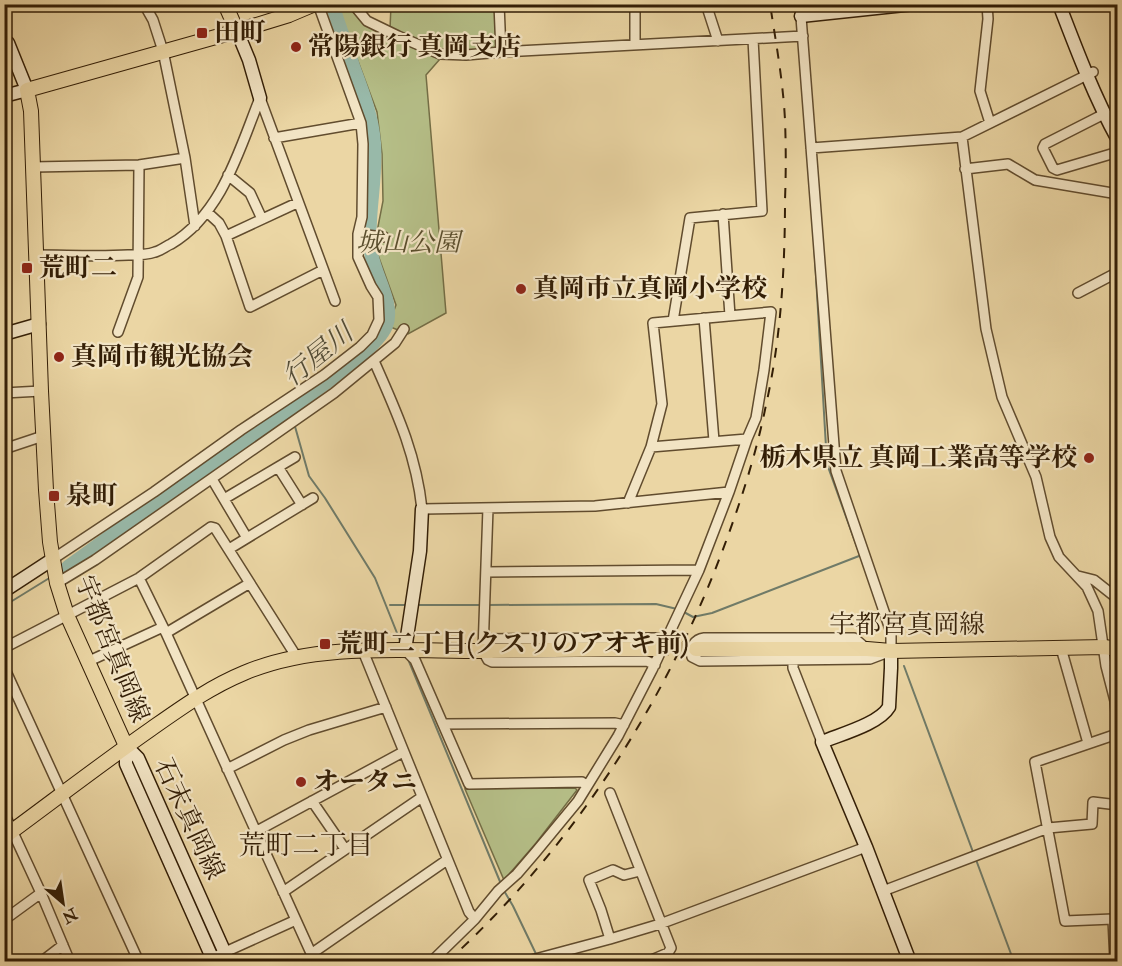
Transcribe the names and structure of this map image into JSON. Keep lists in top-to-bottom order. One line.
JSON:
{"streets":{"main road":["宇都宮真岡線"],"street":["石末真岡線"]},"crossings":[["宇都宮真岡線","石末真岡線"]],"districts":["荒町二丁目"],"water":["行屋川"],"parks":["城山公園"],"places":{"transit":["田町","荒町二","泉町","荒町二丁目(クスリのアオキ前)"],"other":["常陽銀行 真岡支店","真岡市立真岡小学校","真岡市観光協会","栃木県立 真岡工業高等学校","オータニ"]},"north":"bottom right"}
